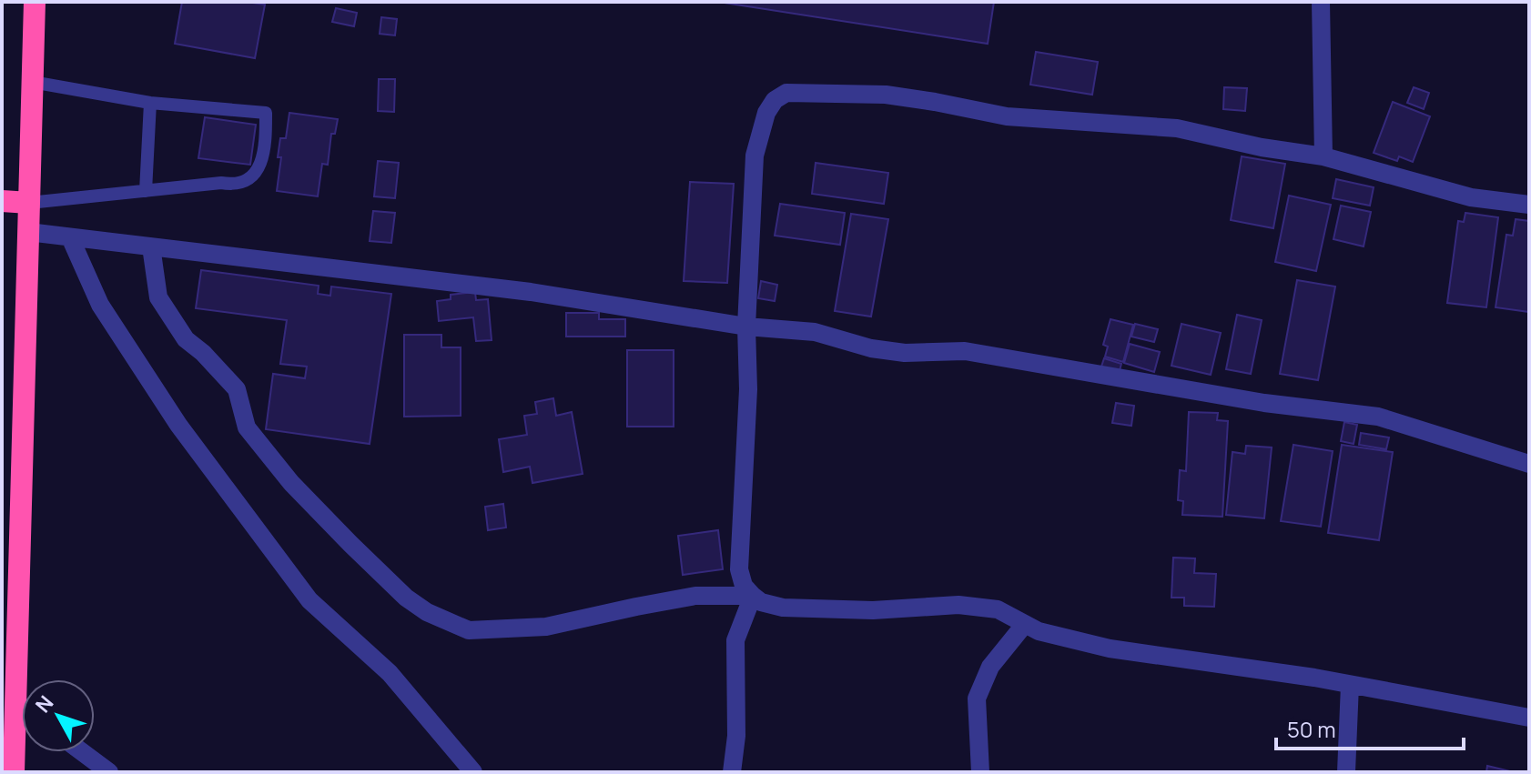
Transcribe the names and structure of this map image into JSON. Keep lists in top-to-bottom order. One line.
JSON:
{"scale_bar":"50 m","north":"top left"}
